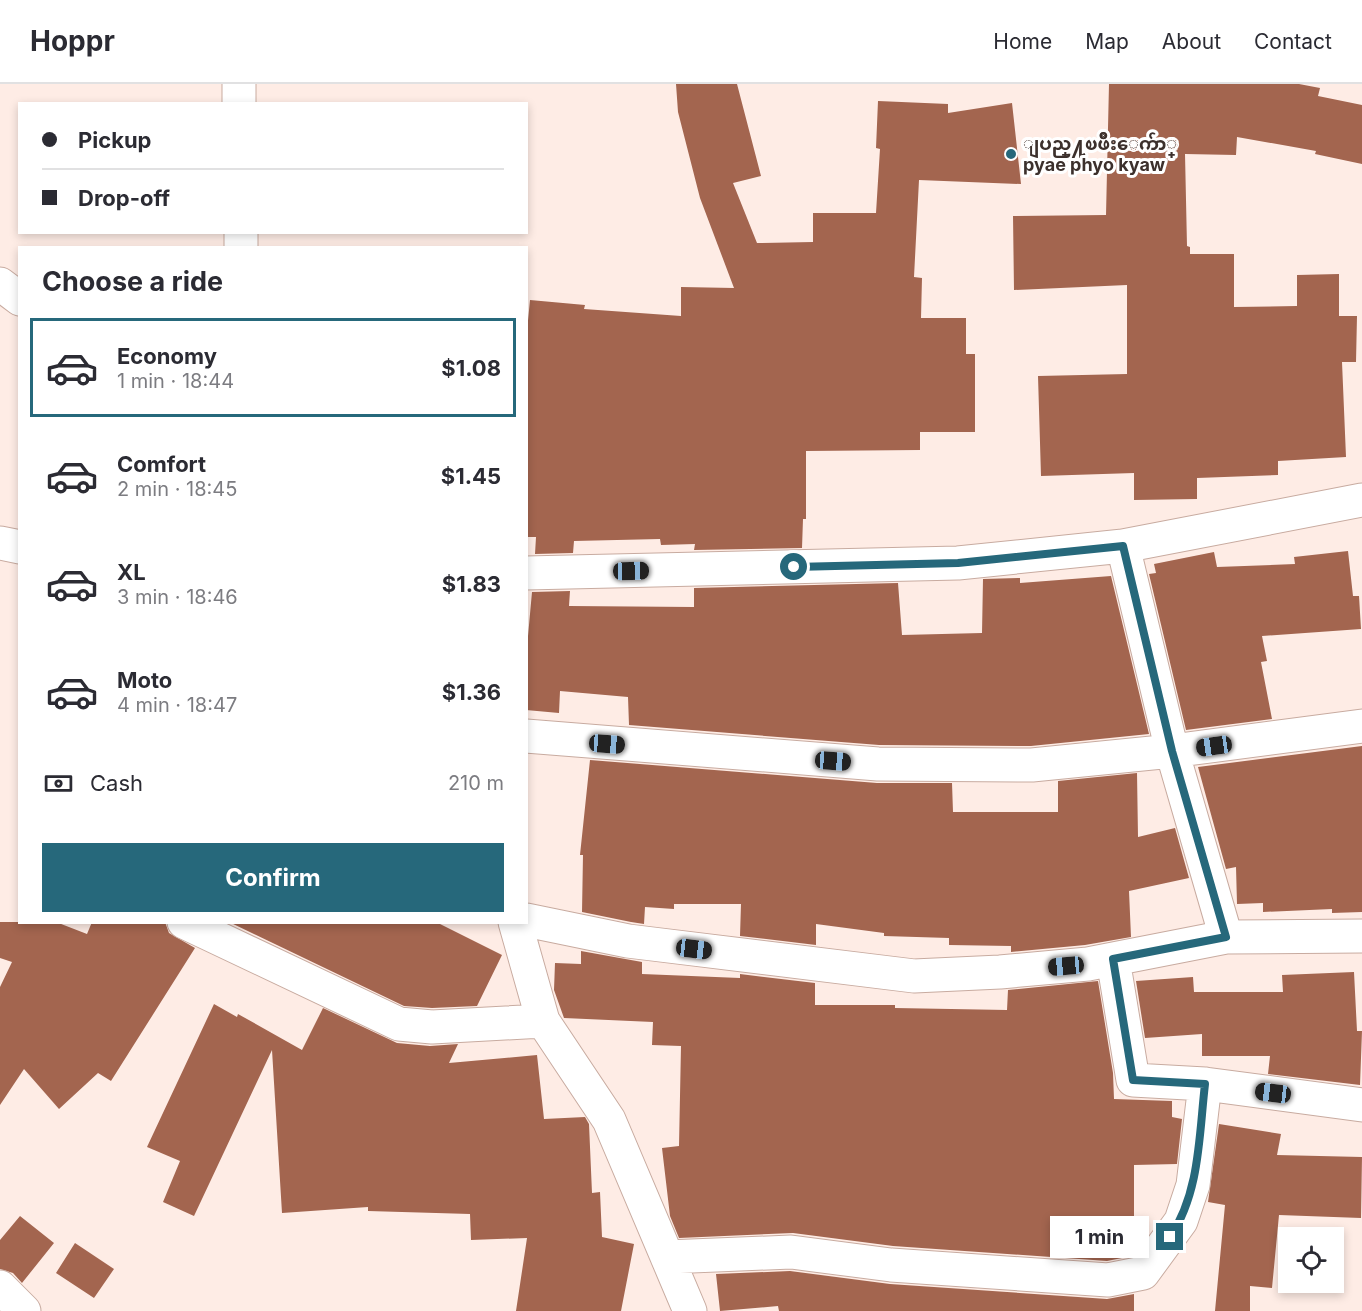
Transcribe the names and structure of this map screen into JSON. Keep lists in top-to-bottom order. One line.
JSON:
{"places":["ျပည္႔ၿဖိဳးေက်ာ္ pyae phyo kyaw"],"page":{"header":"Hoppr","nav":["Home","Map","About","Contact"],"banner":["Pickup","Drop-off"],"heading":"Choose a ride","list":[{"name":"Economy","note":"1 min · 18:44","value":"$1.08"},{"name":"Comfort","note":"2 min · 18:45","value":"$1.45"},{"name":"XL","note":"3 min · 18:46","value":"$1.83"},{"name":"Moto","note":"4 min · 18:47","value":"$1.36"}],"pay":["Cash","210 m"],"buttons":"Confirm","bubble":"1 min"}}
